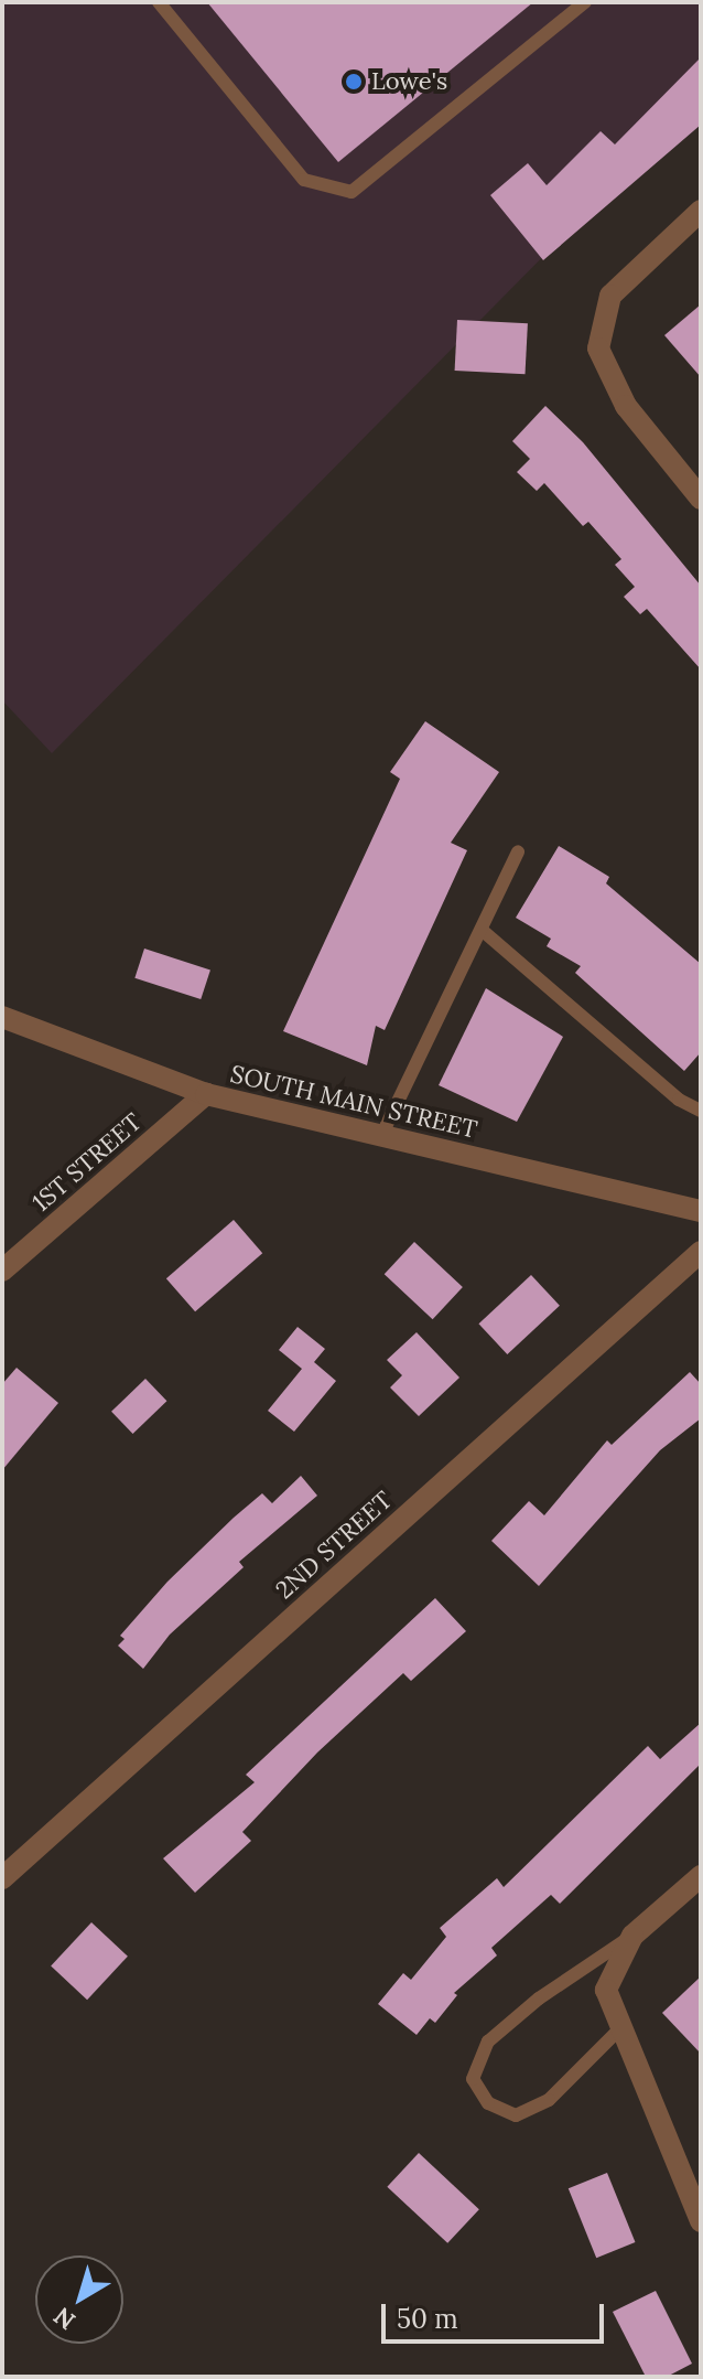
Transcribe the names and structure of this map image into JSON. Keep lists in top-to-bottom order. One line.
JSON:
{"streets":{"street":["SOUTH MAIN STREET","1ST STREET","2ND STREET"]},"crossings":[["SOUTH MAIN STREET","1ST STREET"]],"places":["Lowe's"],"scale_bar":"50 m","north":"bottom left"}
